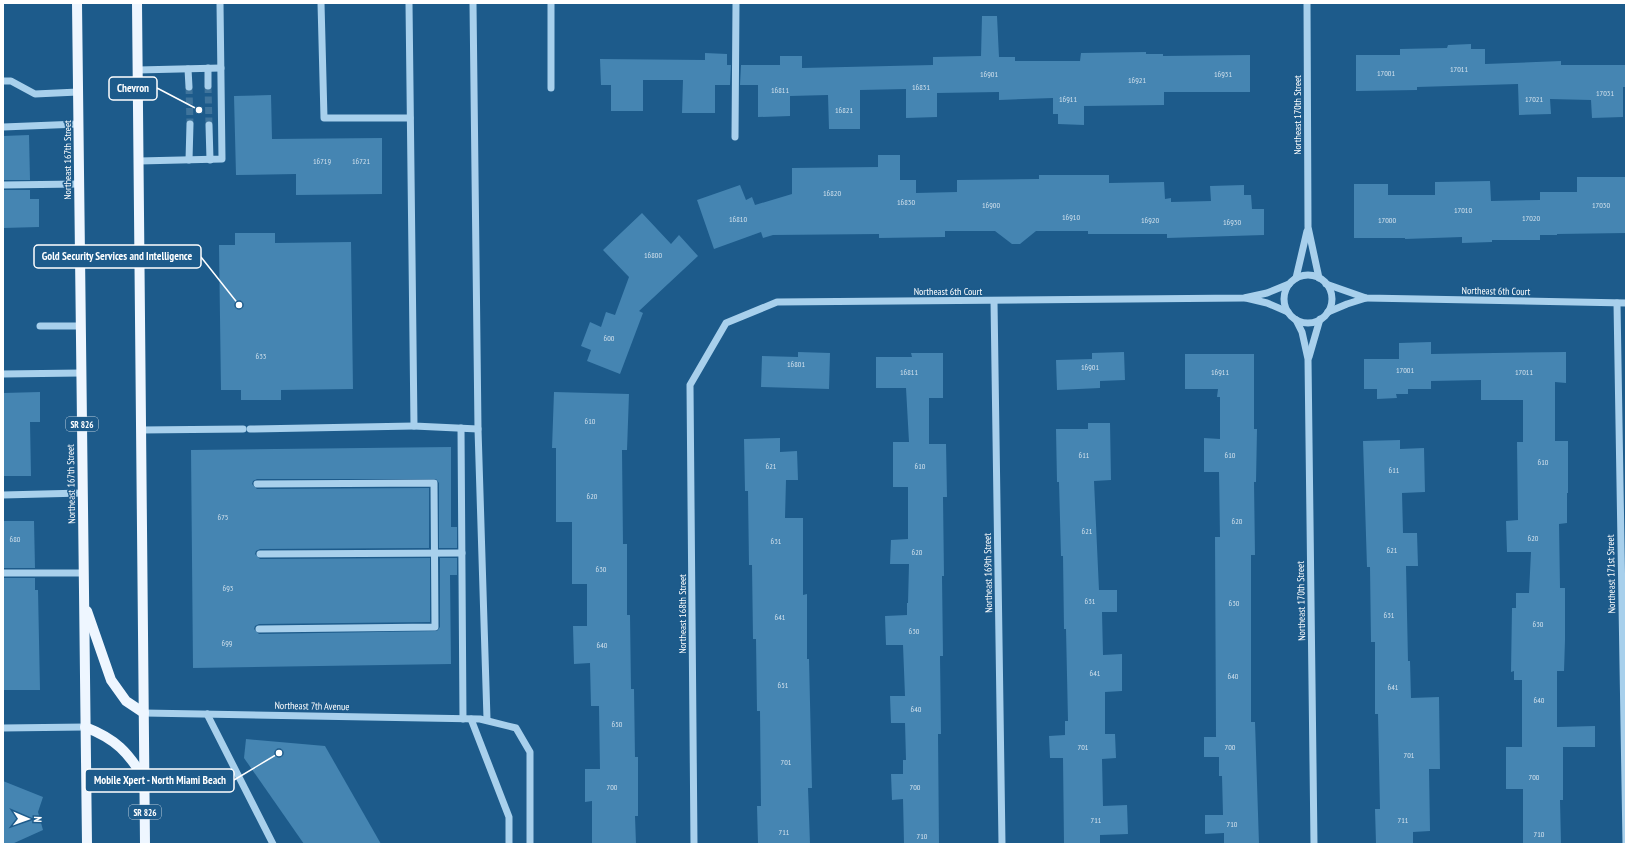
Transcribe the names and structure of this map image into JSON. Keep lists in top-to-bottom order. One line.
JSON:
{"streets":{"main road":["Northeast 167th Street","SR 826"],"street":["Northeast 170th Street","Northeast 6th Court","Northeast 169th Street","Northeast 171st Street","Northeast 168th Street","Northeast 7th Avenue"]},"crossings":[["Northeast 170th Street","Northeast 6th Court"],["Northeast 6th Court","Northeast 169th Street"],["Northeast 6th Court","Northeast 171st Street"],["Northeast 6th Court","Northeast 168th Street"],["SR 826","Northeast 7th Avenue"]],"places":["Chevron","Gold Security Services and Intelligence","Mobile Xpert - North Miami Beach"],"house_numbers":["17011","17001","16901","16931","16921","16831","16811","17031","16911","17021","16821","16719","16721","16820","16830","16900","17030","17010","16910","17020","16810","16920","17000","16930","16800","600","633","16801","16901","17001","16811","16911","17011","610","611","610","610","621","610","611","620","675","620","621","620","680","631","621","620","630","693","631","630","631","641","630","630","699","640","641","640","651","641","640","640","650","701","700","701","701","700","700","700","711","711","710","711","710","710"],"north":"right"}
